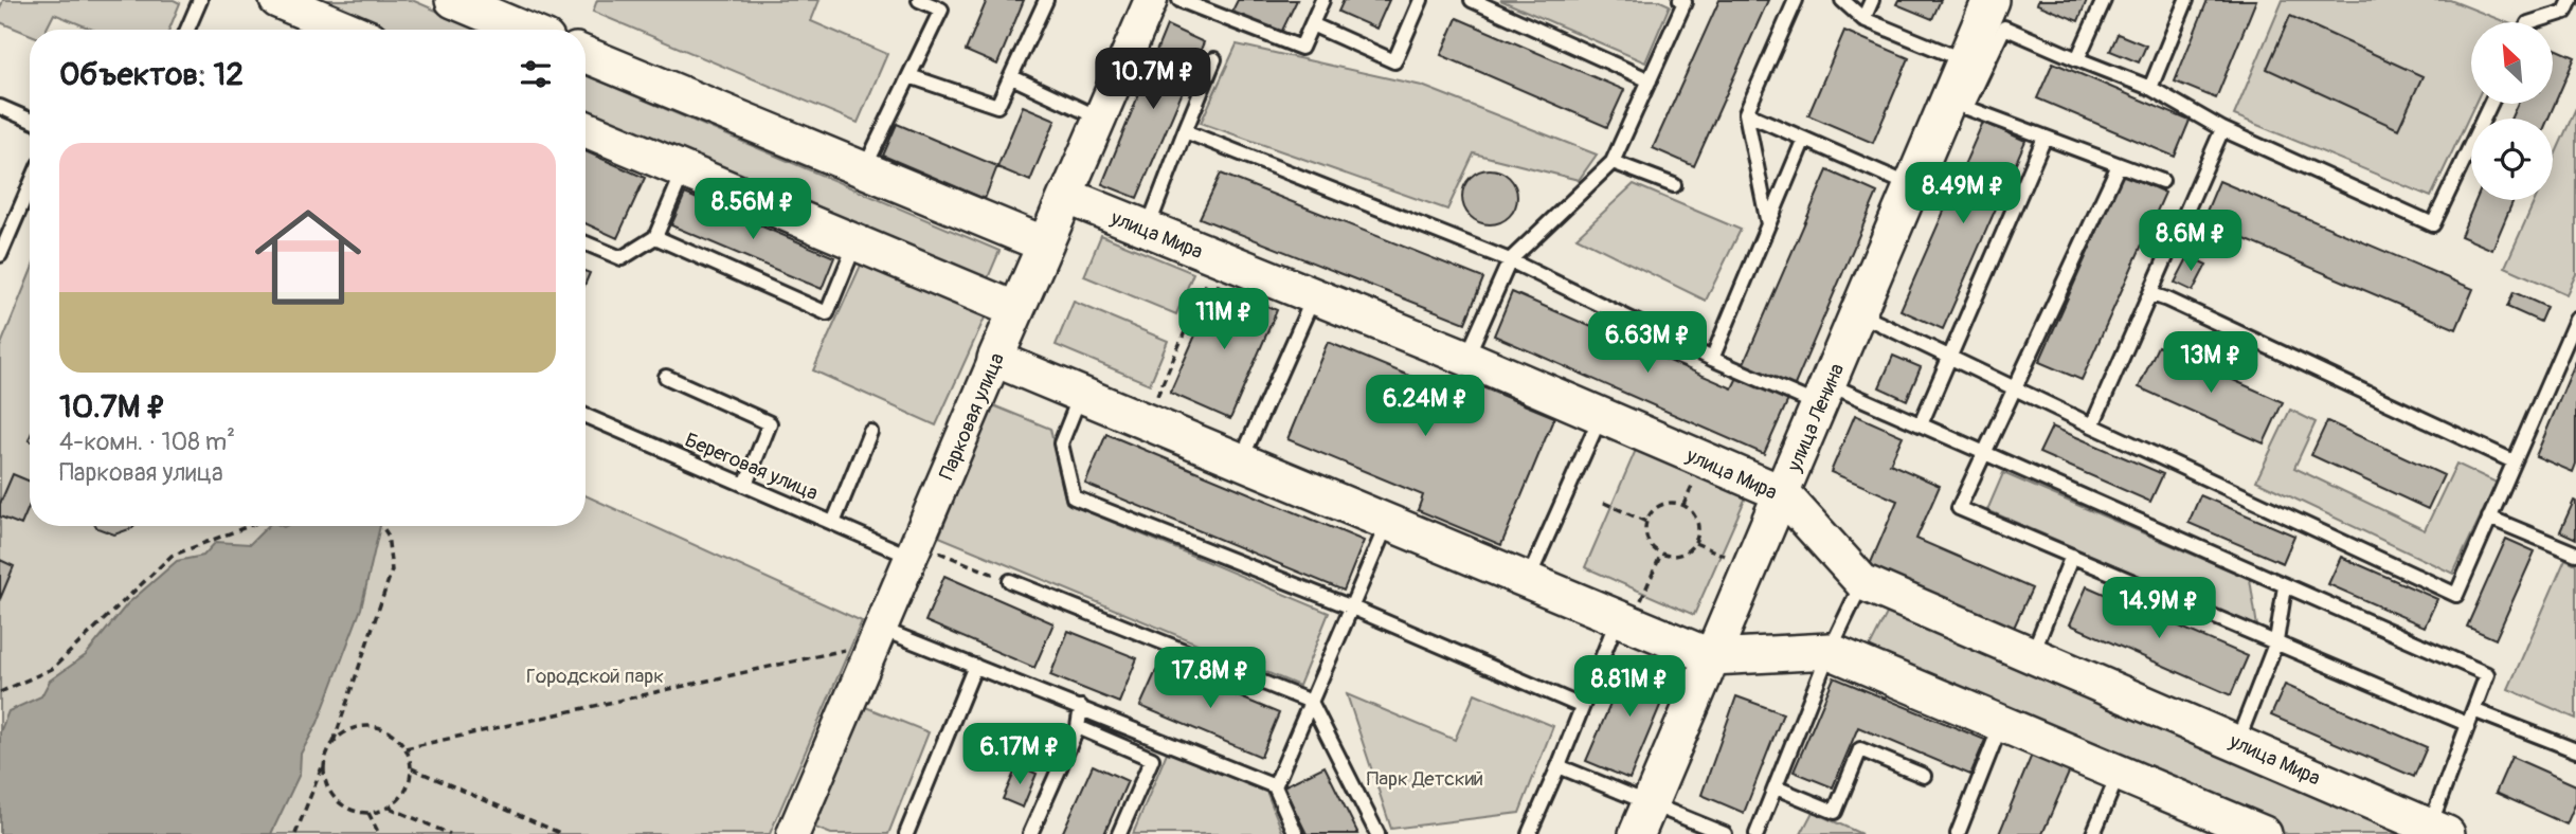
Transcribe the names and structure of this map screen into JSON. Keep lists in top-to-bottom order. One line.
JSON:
{"streets":{"main road":["улица Мира","Парковая улица","улица Ленина"],"lane":["Береговая улица"]},"crossings":[["улица Мира","Парковая улица"],["улица Мира","улица Ленина"],["Парковая улица","Береговая улица"]],"parks":["Городской парк","Парк Детский"],"north":"top left","page":{"heading":"Объектов: 12","price":["10.7M ₽","8.49M ₽","8.56M ₽","8.6M ₽","11M ₽","6.63M ₽","13M ₽","6.24M ₽","14.9M ₽","17.8M ₽","8.81M ₽","6.17M ₽"],"list":[{"name":"10.7M ₽","note":"4-комн. · 108 m² · Парковая улица"}]}}
